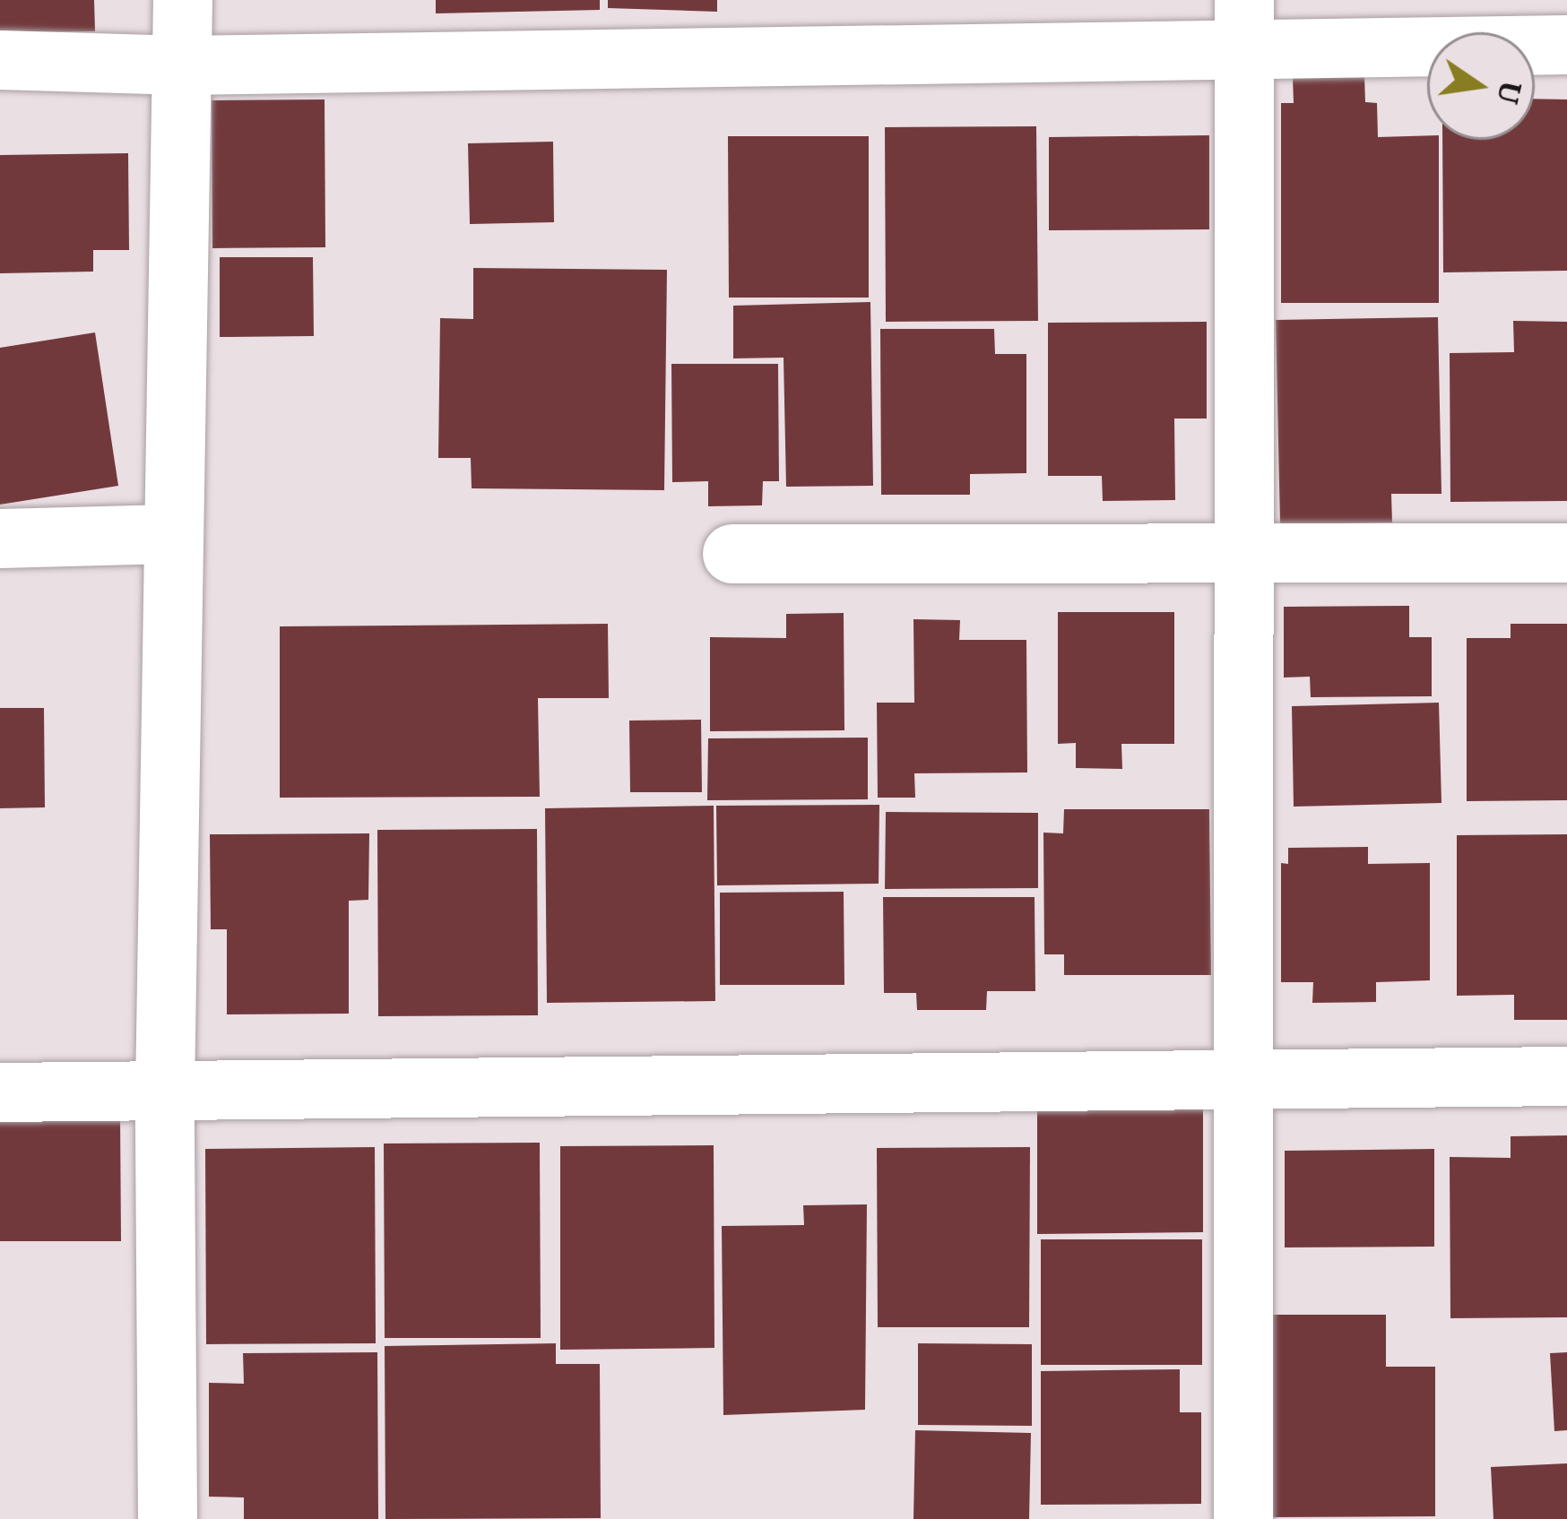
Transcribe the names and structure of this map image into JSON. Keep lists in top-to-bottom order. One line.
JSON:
{"north":"right"}
